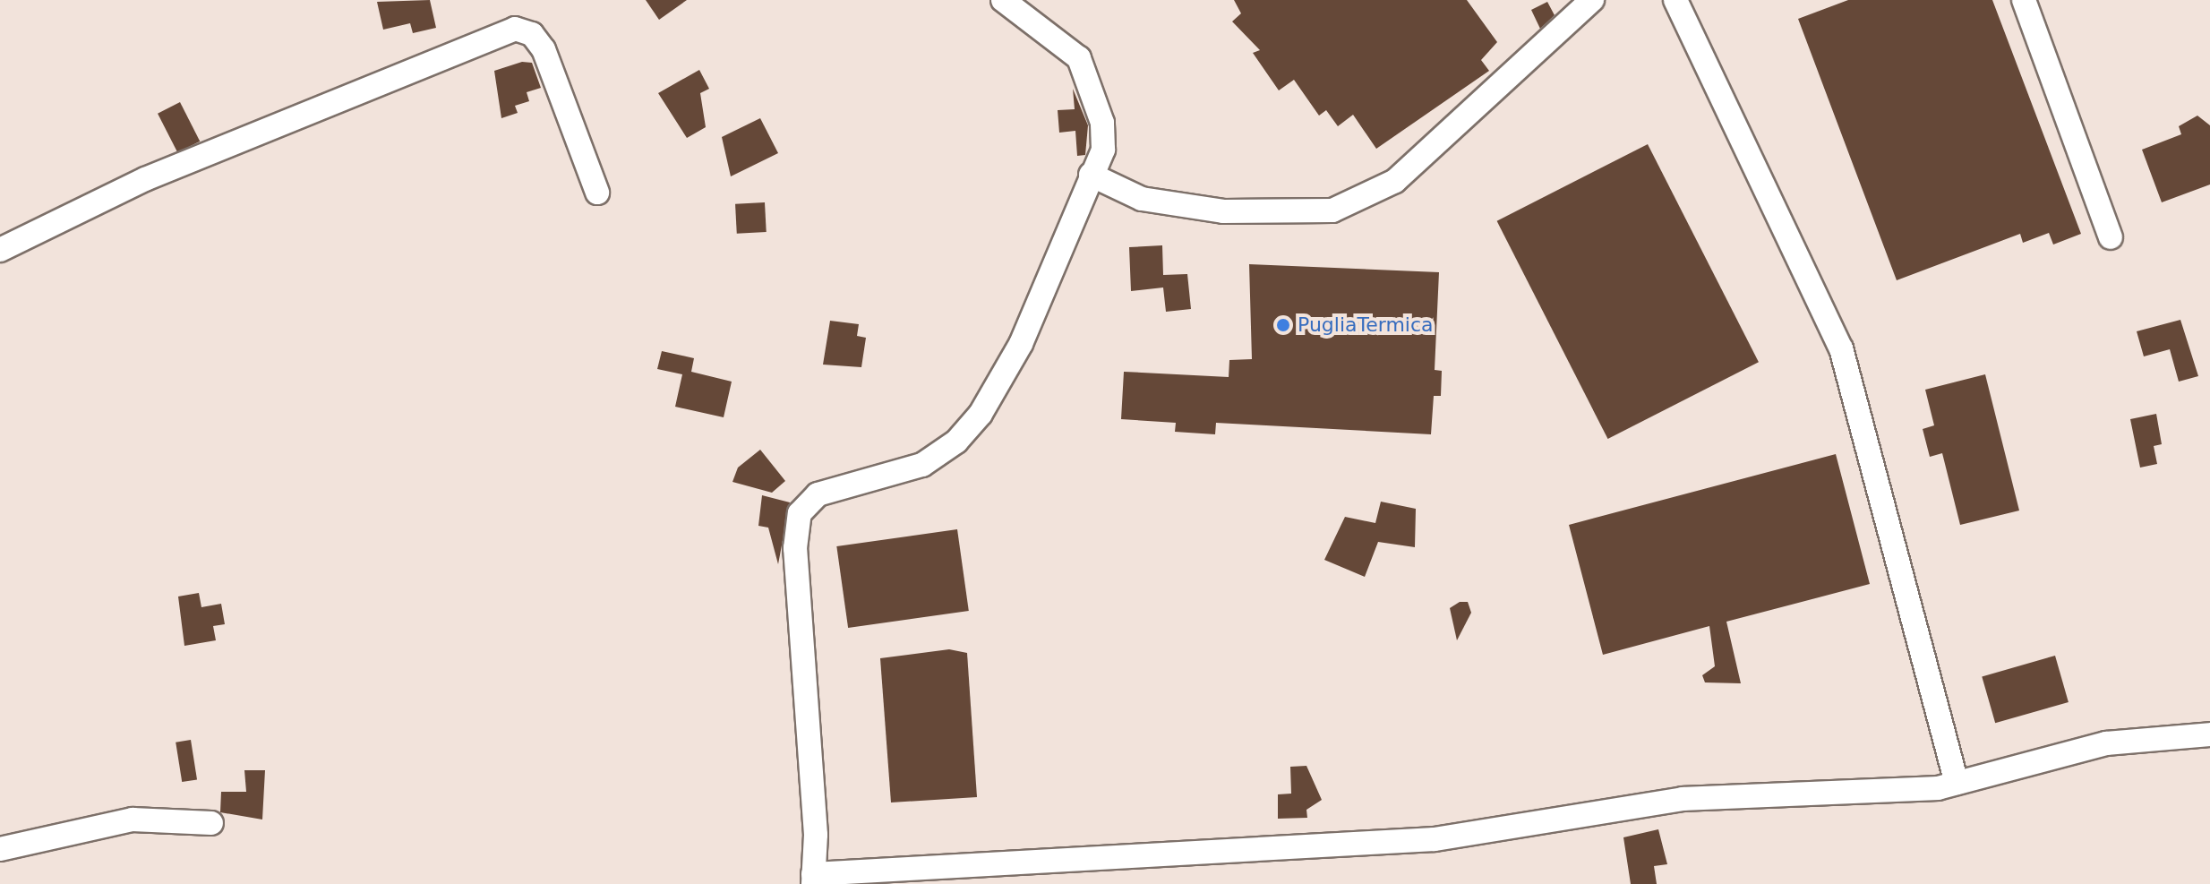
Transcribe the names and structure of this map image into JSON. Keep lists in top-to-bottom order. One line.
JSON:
{"places":["PugliaTermica"]}
